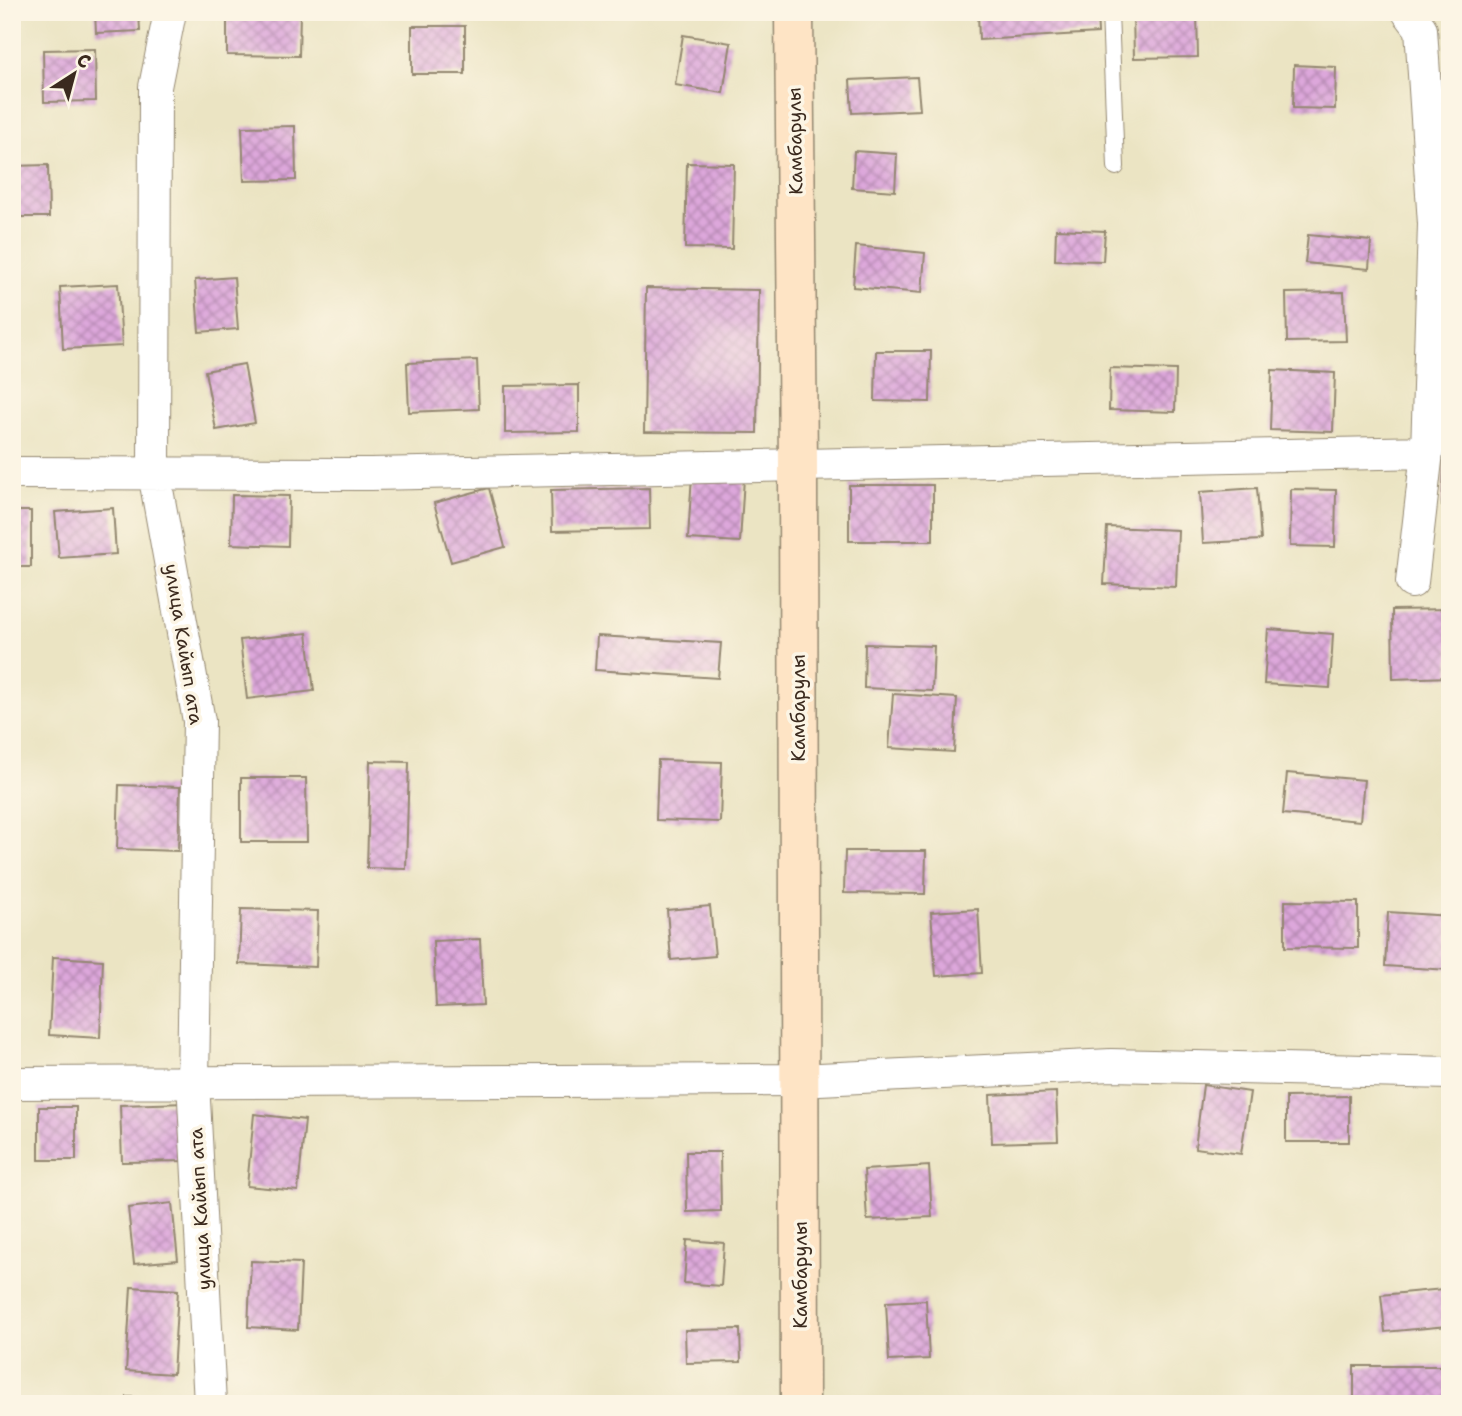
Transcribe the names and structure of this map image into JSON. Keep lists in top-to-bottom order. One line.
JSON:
{"streets":{"street":["Камбарулы","улица Кайып ата"]},"north":"top right"}
